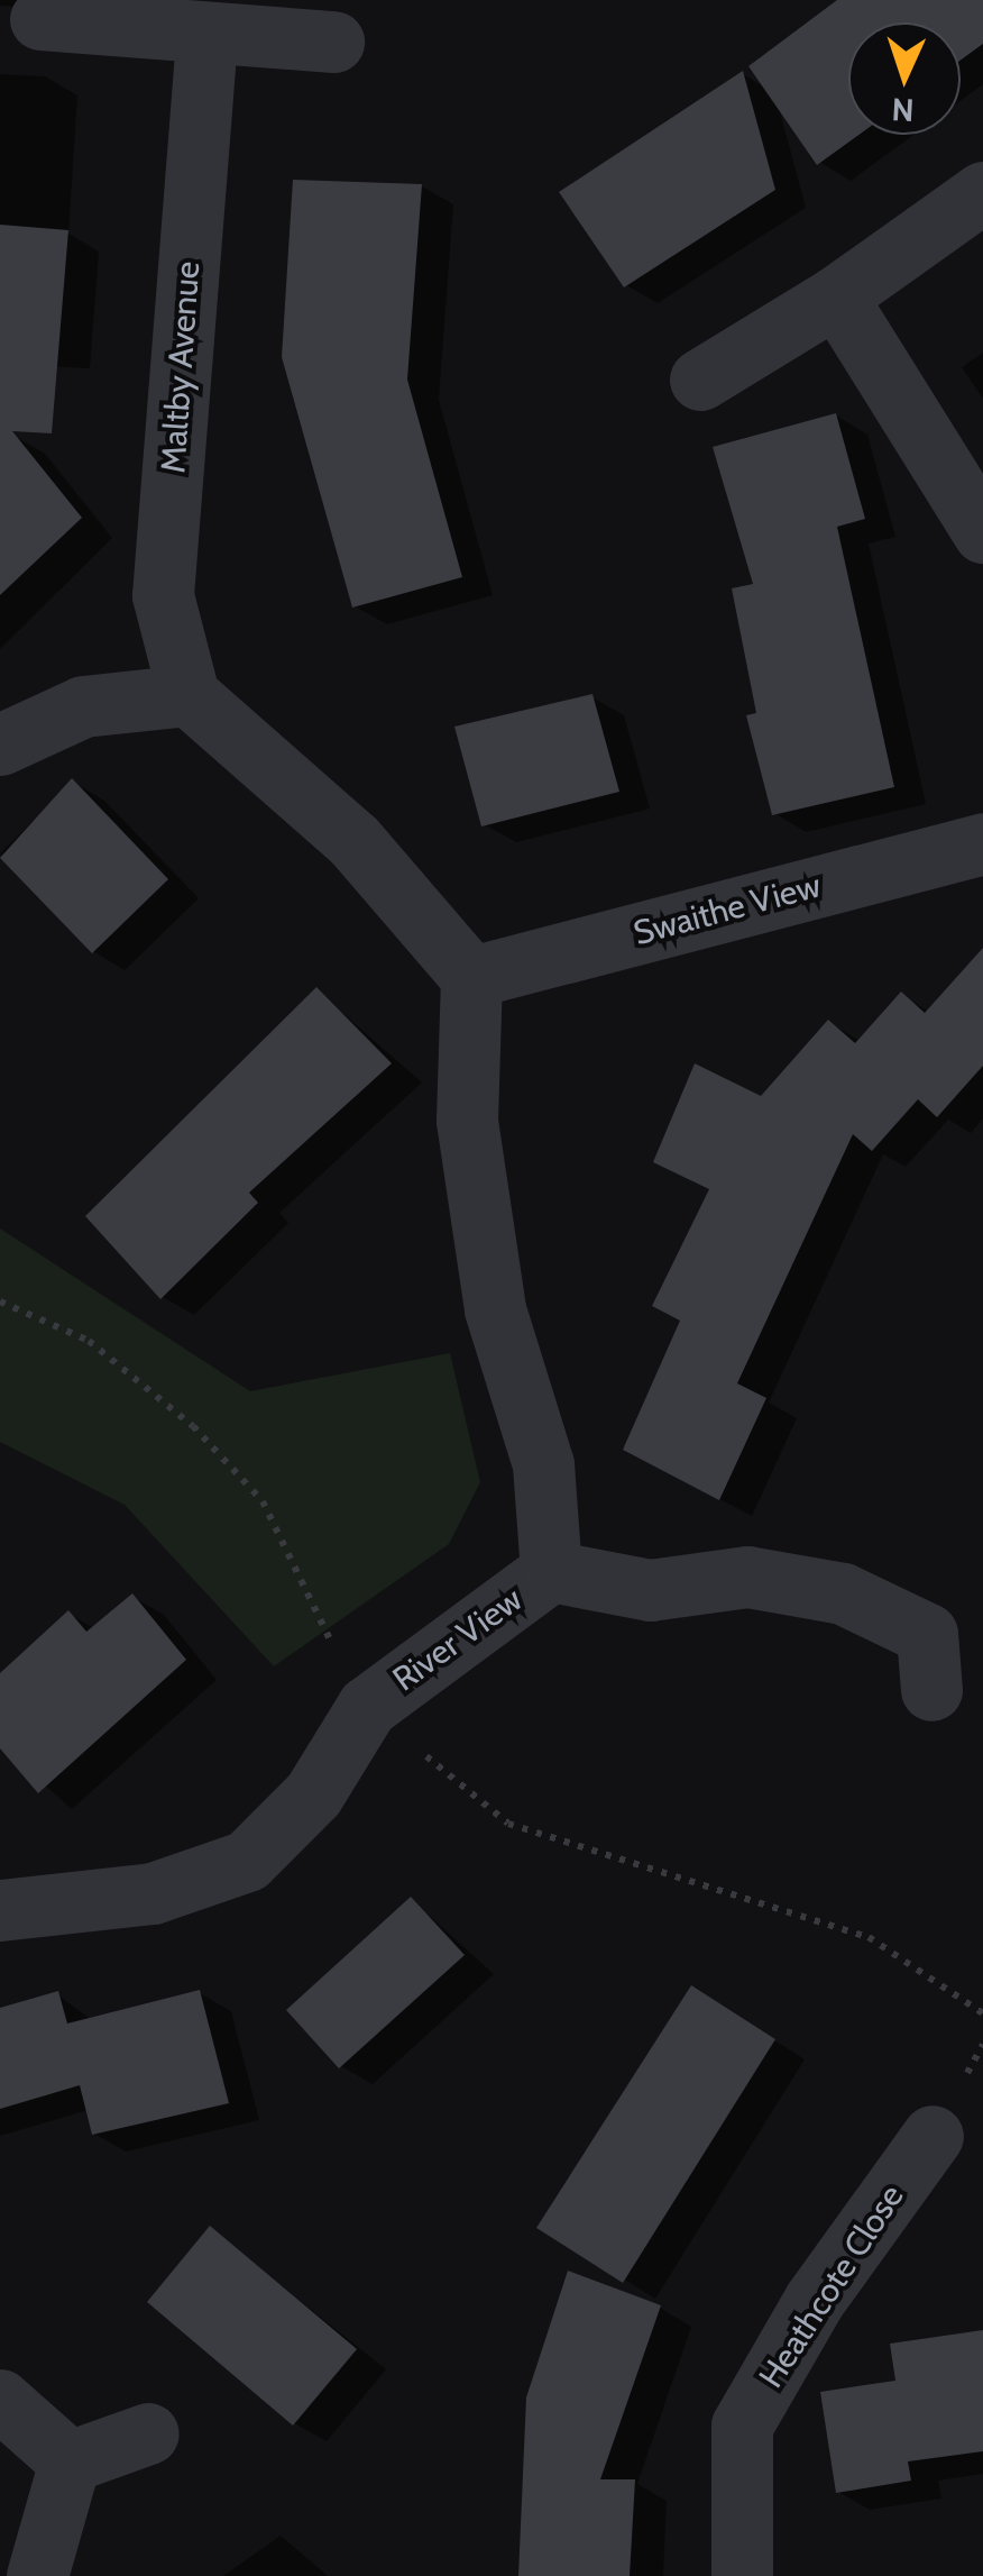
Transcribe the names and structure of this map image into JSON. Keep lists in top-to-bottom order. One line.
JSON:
{"streets":{"street":["Maltby Avenue","Swaithe View","River View","Heathcote Close"]},"north":"bottom"}
